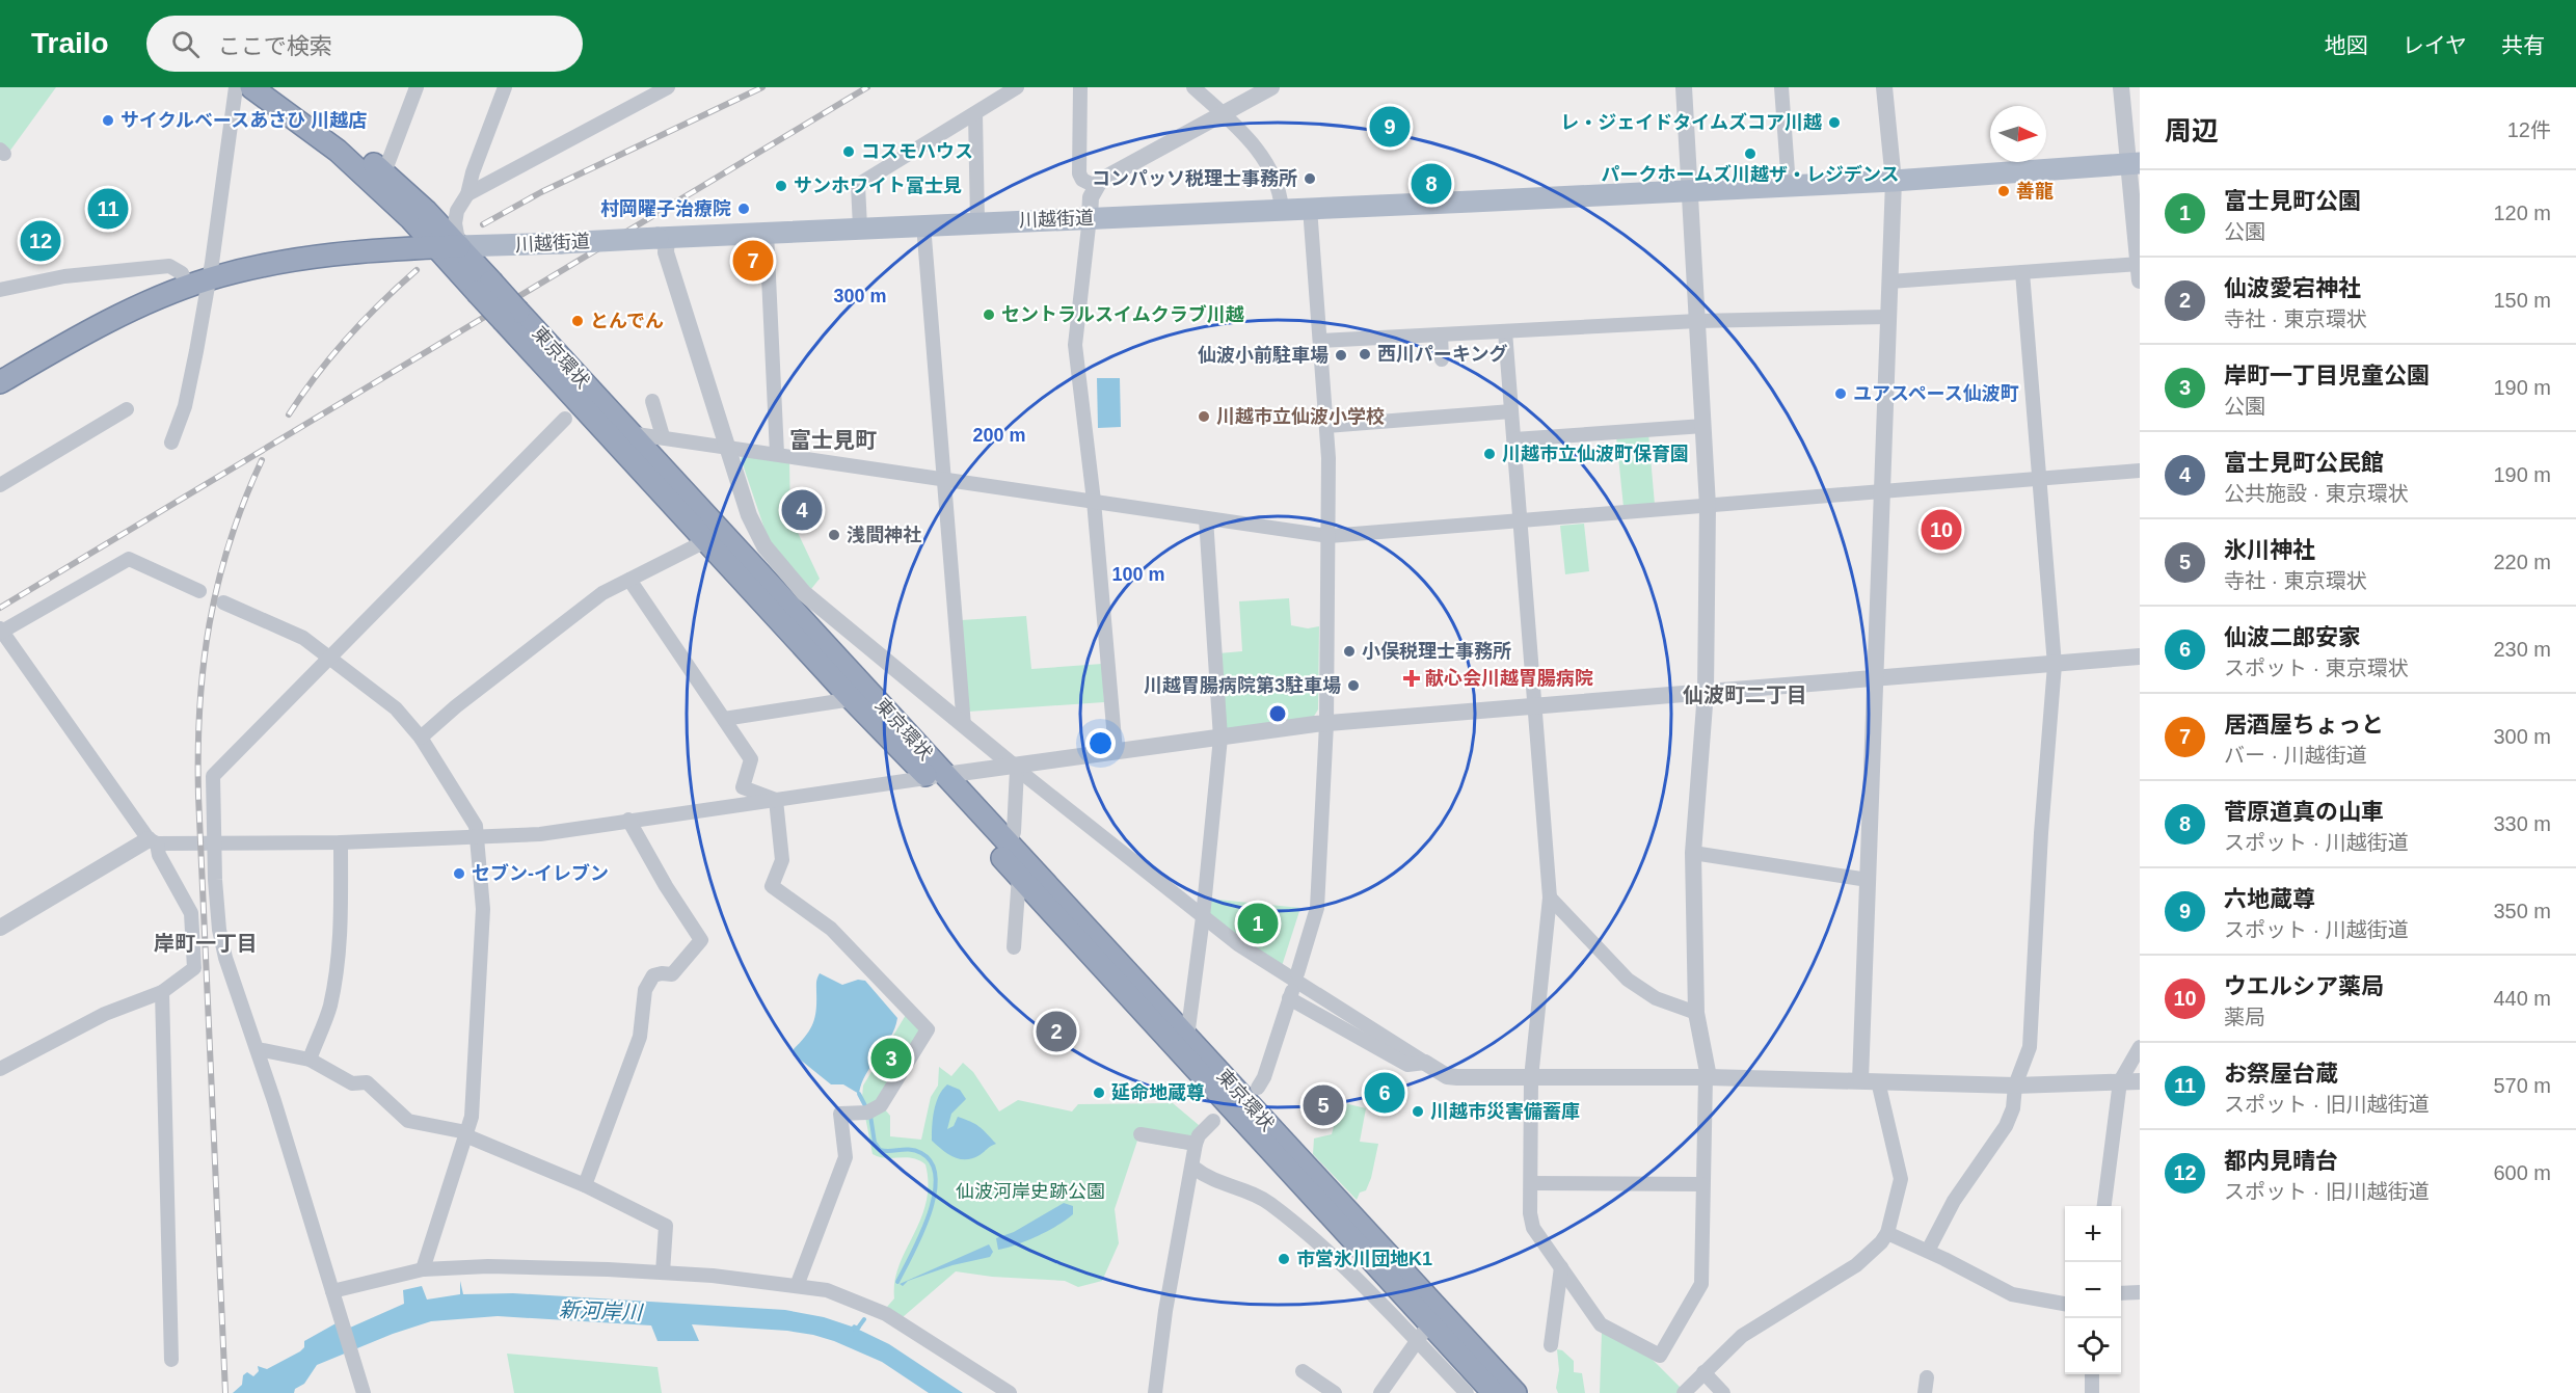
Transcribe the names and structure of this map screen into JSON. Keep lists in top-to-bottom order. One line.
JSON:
{"streets":{"highway":["川越街道","東京環状"]},"crossings":[["川越街道","東京環状"]],"districts":["富士見町","仙波町二丁目","岸町一丁目"],"water":["新河岸川"],"parks":["仙波河岸史跡公園"],"places":{"other":["サイクルベースあさひ 川越店","レ・ジェイドタイムズコア川越","コスモハウス","パークホームズ川越ザ・レジデンス","コンパッソ税理士事務所","サンホワイト富士見","善龍","村岡曜子治療院","セントラルスイムクラブ川越","とんでん","西川パーキング","仙波小前駐車場","ユアスペース仙波町","川越市立仙波小学校","川越市立仙波町保育園","浅間神社","小俣税理士事務所","川越胃腸病院第3駐車場","セブン-イレブン","延命地蔵尊","川越市災害備蓄庫","市営氷川団地K1"],"health":["献心会川越胃腸病院"]},"north":"right","page":{"header":"Trailo","search":"ここで検索","nav":["地図","レイヤ","共有"],"heading":["周辺","12件"],"pins":["9","8","11","12","7","4","10","1","2","3","6","5"],"list":[{"mark":"1","name":"富士見町公園","note":"公園","value":"120 m"},{"mark":"2","name":"仙波愛宕神社","note":"寺社 · 東京環状","value":"150 m"},{"mark":"3","name":"岸町一丁目児童公園","note":"公園","value":"190 m"},{"mark":"4","name":"富士見町公民館","note":"公共施設 · 東京環状","value":"190 m"},{"mark":"5","name":"氷川神社","note":"寺社 · 東京環状","value":"220 m"},{"mark":"6","name":"仙波二郎安家","note":"スポット · 東京環状","value":"230 m"},{"mark":"7","name":"居酒屋ちょっと","note":"バー · 川越街道","value":"300 m"},{"mark":"8","name":"菅原道真の山車","note":"スポット · 川越街道","value":"330 m"},{"mark":"9","name":"六地蔵尊","note":"スポット · 川越街道","value":"350 m"},{"mark":"10","name":"ウエルシア薬局","note":"薬局","value":"440 m"},{"mark":"11","name":"お祭屋台蔵","note":"スポット · 旧川越街道","value":"570 m"},{"mark":"12","name":"都内見晴台","note":"スポット · 旧川越街道","value":"600 m"}],"map_buttons":["+","−"]},"rings":["300 m","200 m","100 m"]}
